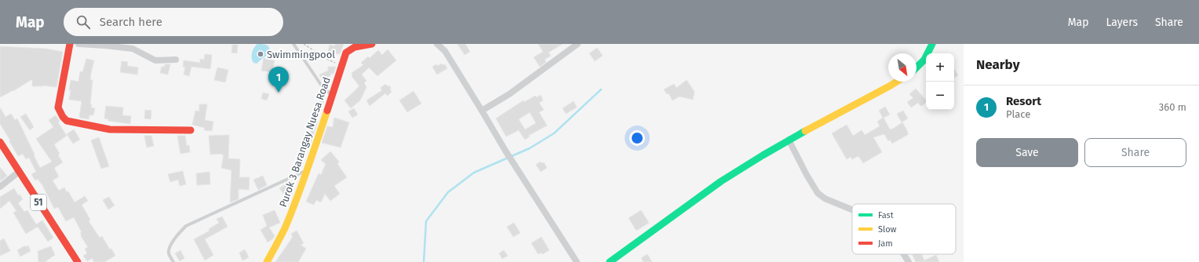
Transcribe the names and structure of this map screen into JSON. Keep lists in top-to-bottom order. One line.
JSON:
{"streets":{"main road":["Purok 3 Barangay Nuesa Road","51"]},"places":["Swimmingpool"],"legend":["Fast","Slow","Jam"],"north":"bottom right","page":{"header":"Map","search":"Search here","nav":["Map","Layers","Share"],"heading":"Nearby","map_buttons":["+","−"],"pins":"1","list":[{"mark":"1","name":"Resort","note":"Place","value":"360 m"}],"buttons":["Save","Share"]}}
